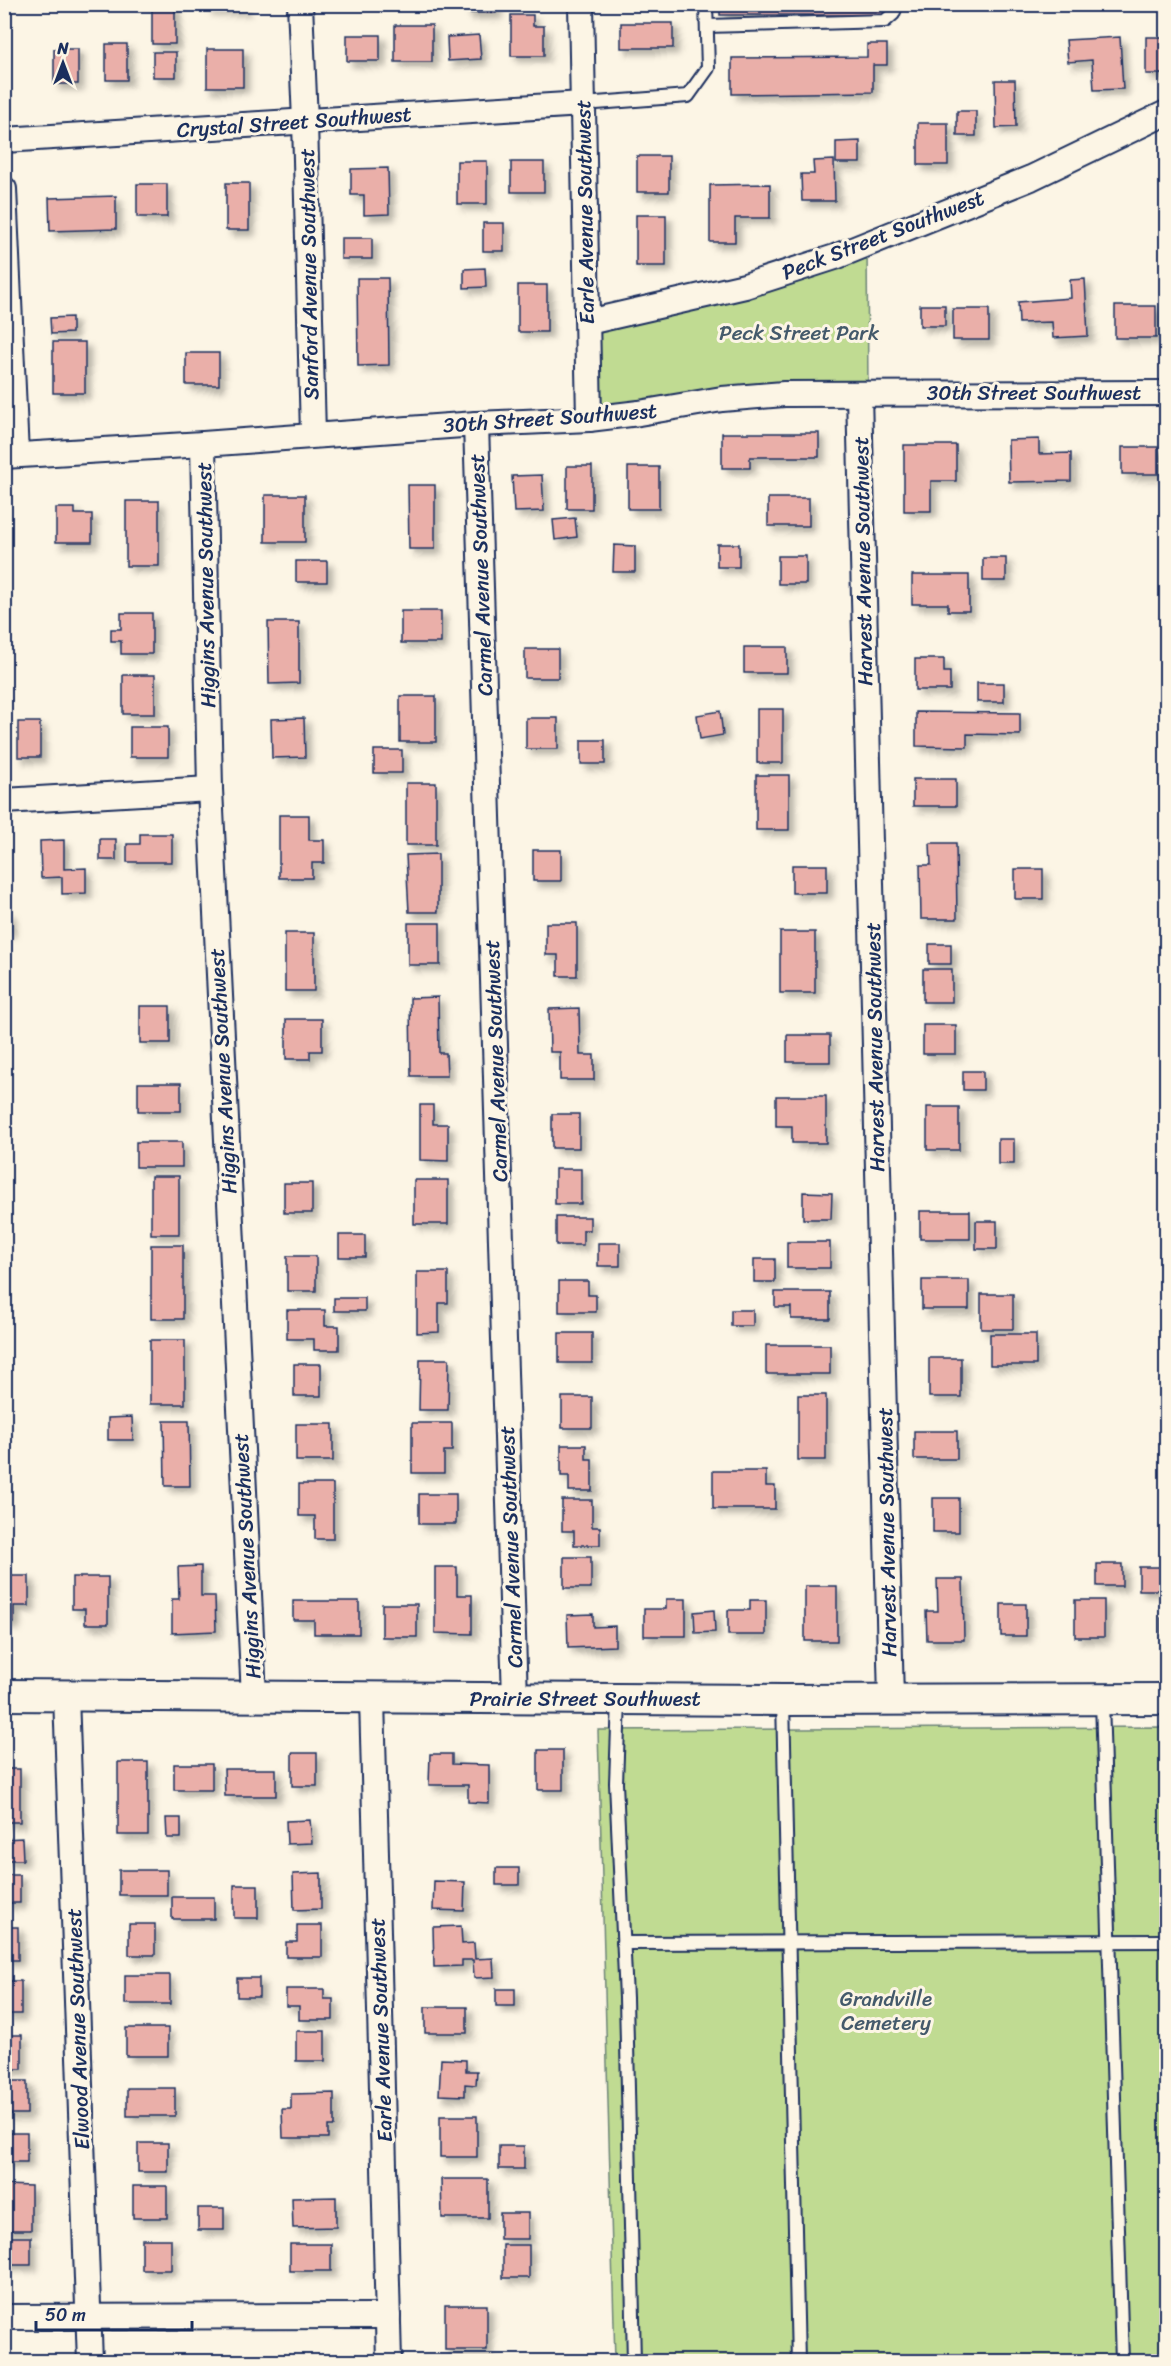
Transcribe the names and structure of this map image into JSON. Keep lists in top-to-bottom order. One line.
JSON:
{"streets":{"street":["Crystal Street Southwest","Earle Avenue Southwest","Peck Street Southwest","Sanford Avenue Southwest","30th Street Southwest","Harvest Avenue Southwest","Carmel Avenue Southwest","Higgins Avenue Southwest","Prairie Street Southwest","Elwood Avenue Southwest"]},"crossings":[["Crystal Street Southwest","Earle Avenue Southwest"],["Crystal Street Southwest","Sanford Avenue Southwest"],["Earle Avenue Southwest","Peck Street Southwest"],["Earle Avenue Southwest","30th Street Southwest"],["Earle Avenue Southwest","Prairie Street Southwest"],["Sanford Avenue Southwest","30th Street Southwest"],["30th Street Southwest","Harvest Avenue Southwest"],["30th Street Southwest","Carmel Avenue Southwest"],["30th Street Southwest","Higgins Avenue Southwest"],["Harvest Avenue Southwest","Prairie Street Southwest"],["Carmel Avenue Southwest","Prairie Street Southwest"],["Higgins Avenue Southwest","Prairie Street Southwest"],["Prairie Street Southwest","Elwood Avenue Southwest"]],"parks":["Peck Street Park","Grandville Cemetery"],"scale_bar":"50 m","north":"top"}
